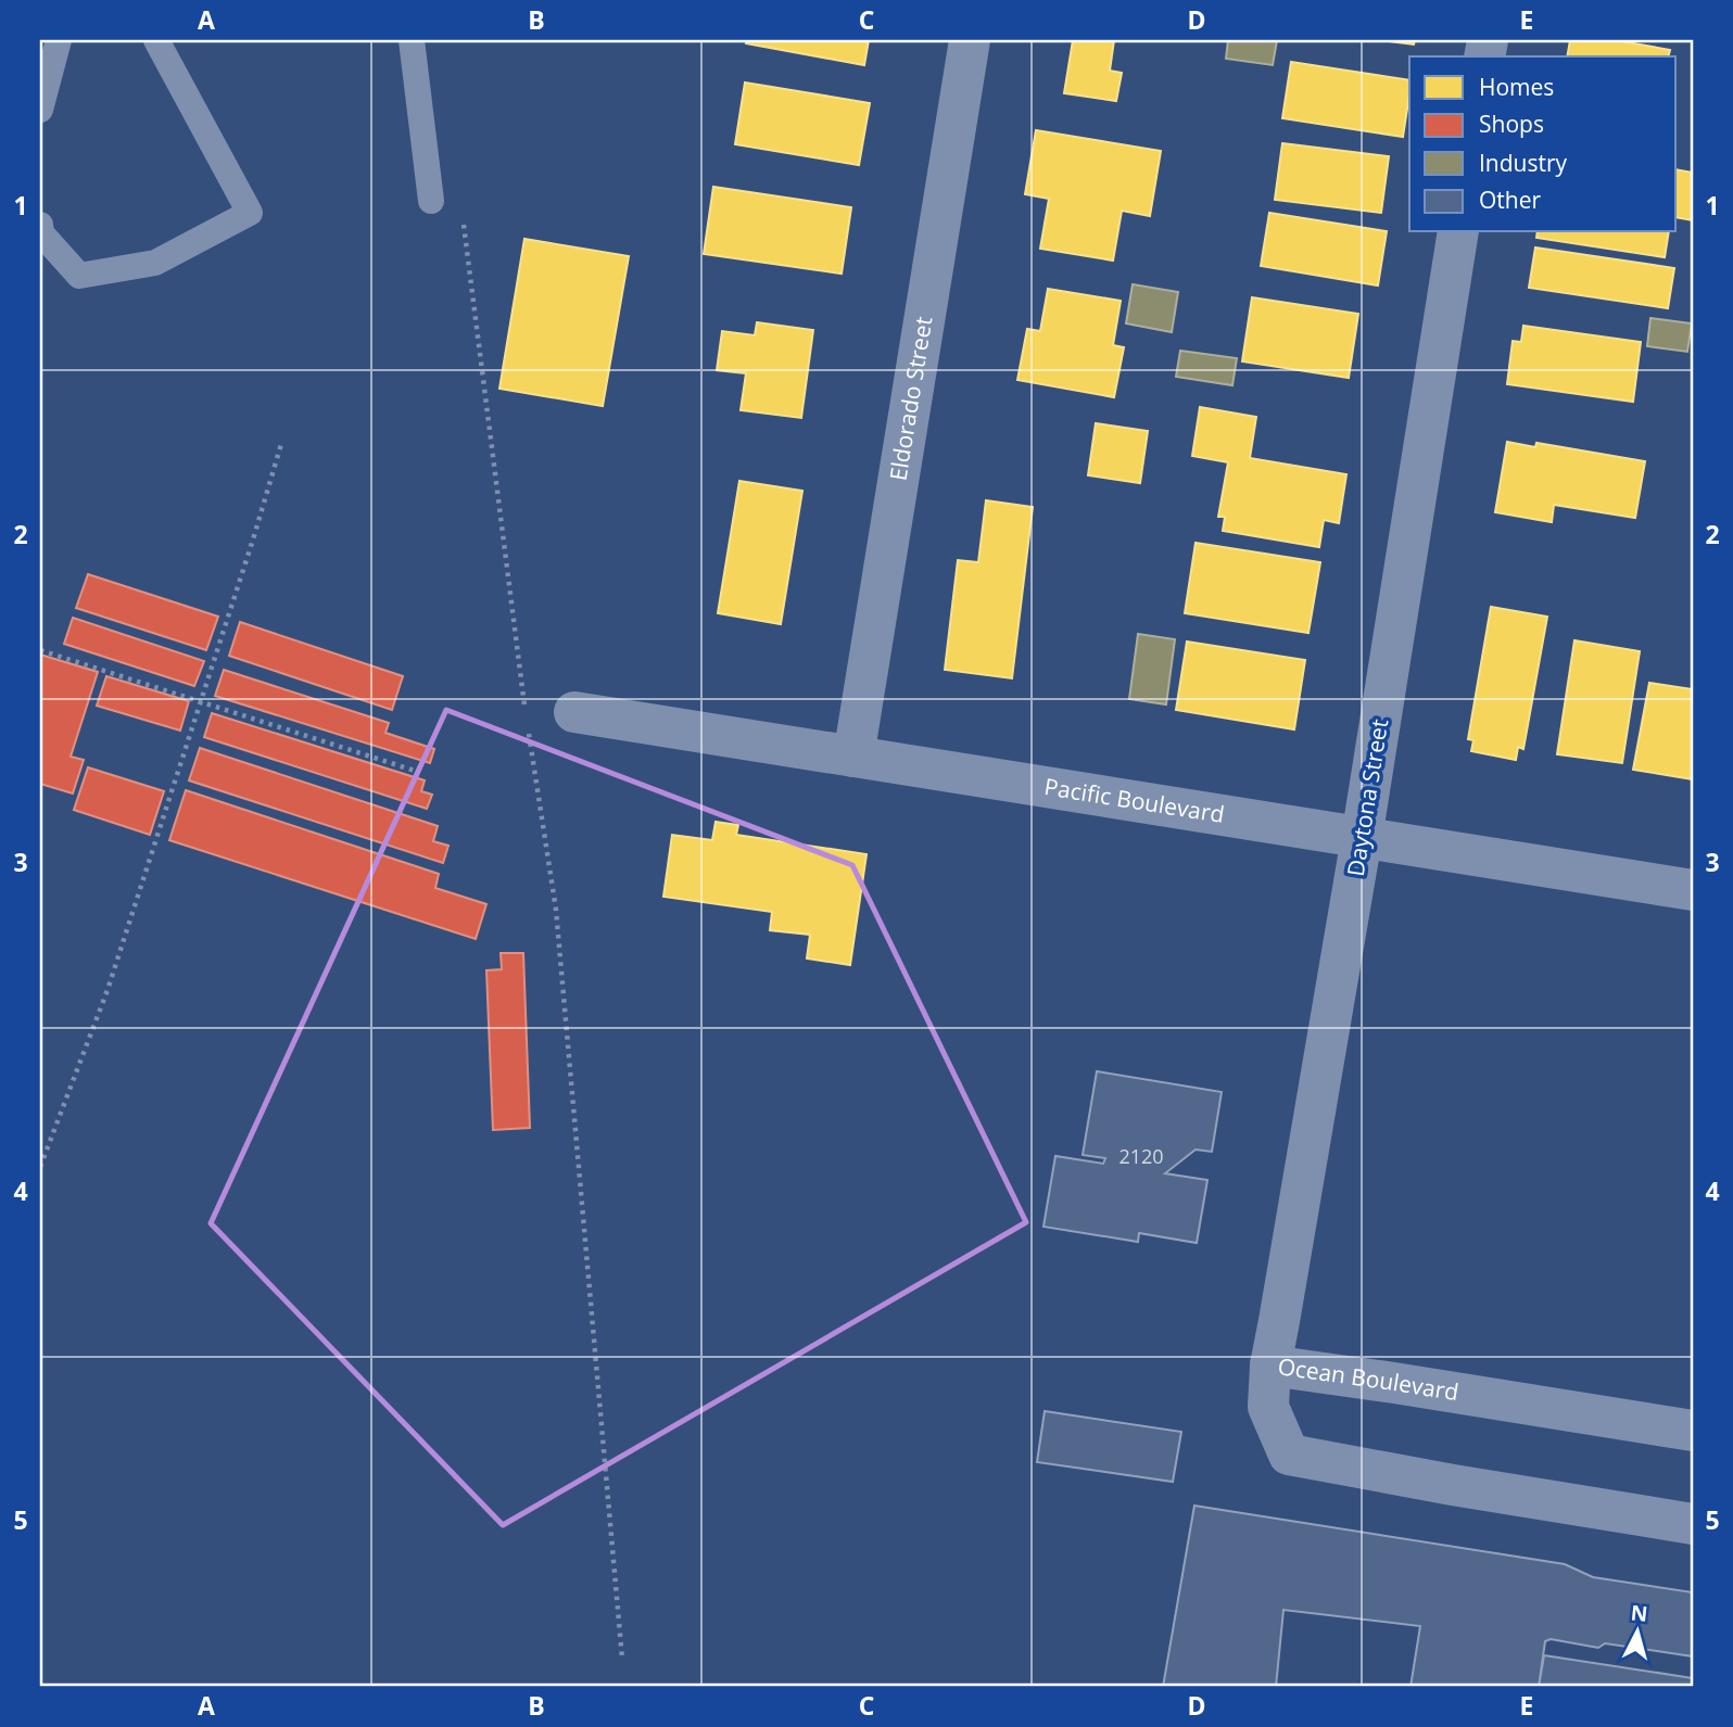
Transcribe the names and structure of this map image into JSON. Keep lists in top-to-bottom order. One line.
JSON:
{"streets":{"street":["Eldorado Street","Daytona Street","Pacific Boulevard","Ocean Boulevard"]},"crossings":[["Eldorado Street","Pacific Boulevard"],["Daytona Street","Pacific Boulevard"],["Daytona Street","Ocean Boulevard"]],"house_numbers":["2120"],"legend":["Homes","Shops","Industry","Other"],"north":"top","grid":{"columns":["A","B","C","D","E"],"rows":["1","2","3","4","5"]}}
